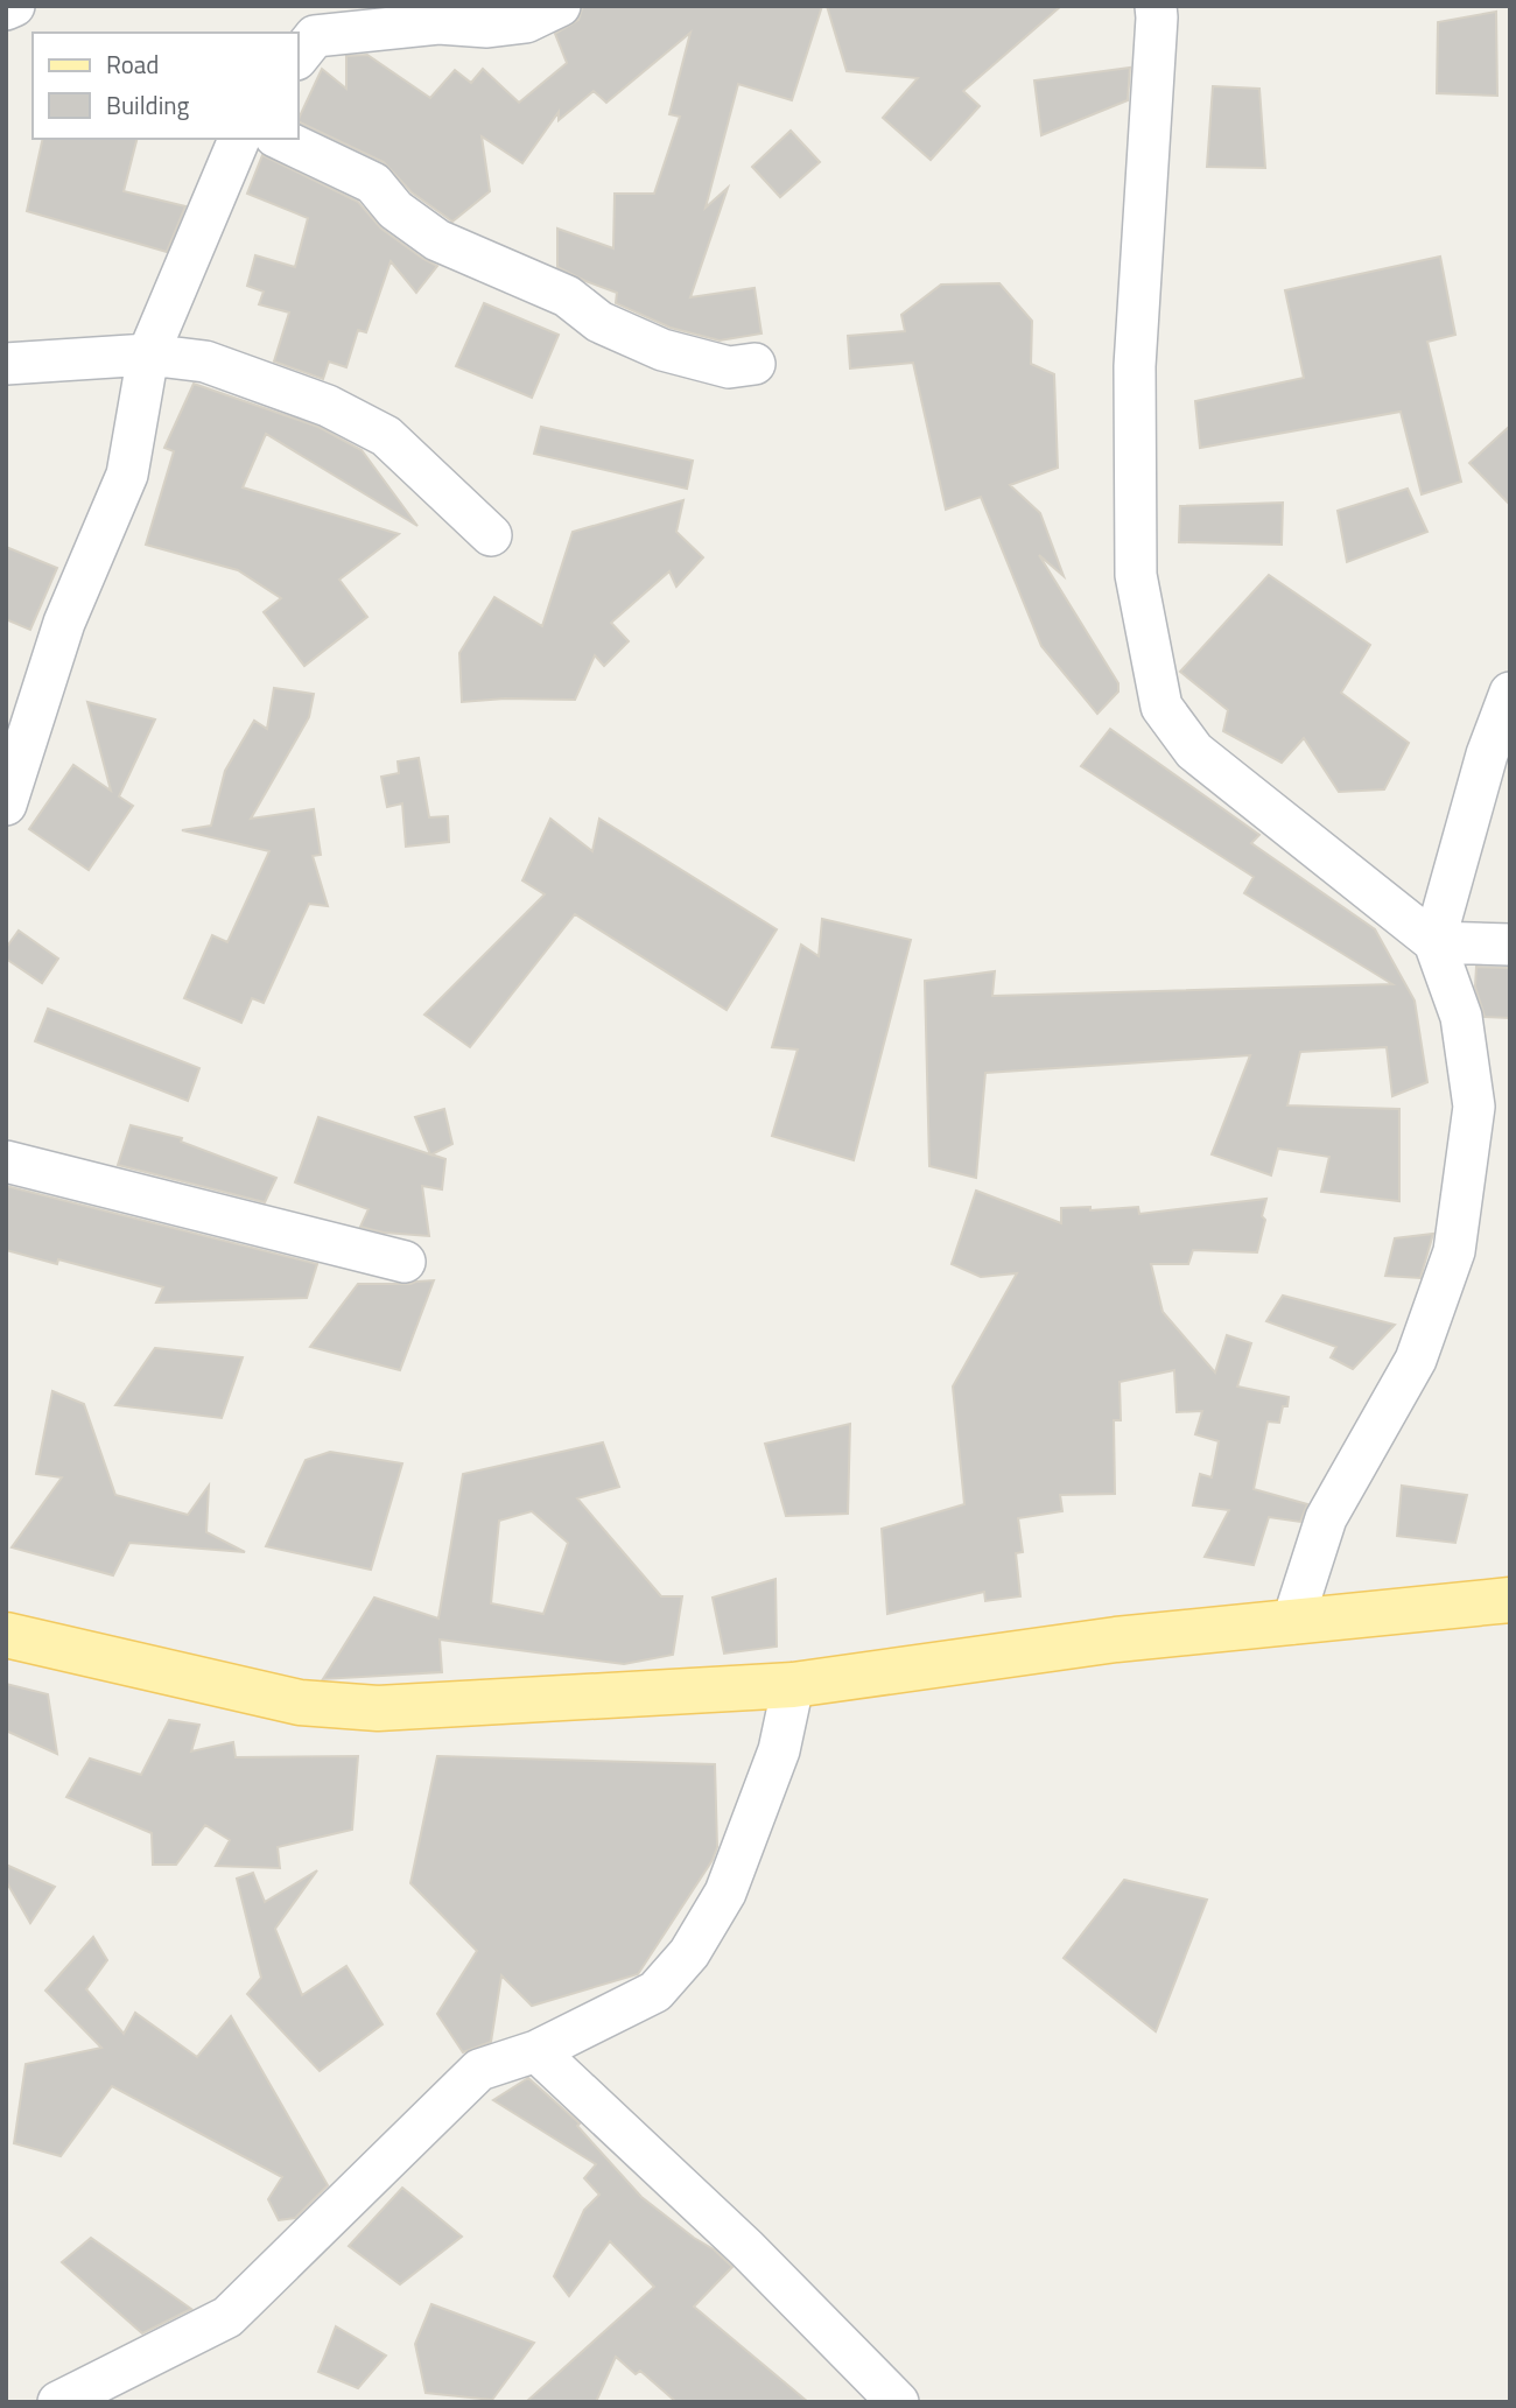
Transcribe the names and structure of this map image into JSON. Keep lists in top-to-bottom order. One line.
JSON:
{"legend":["Road","Building"]}
